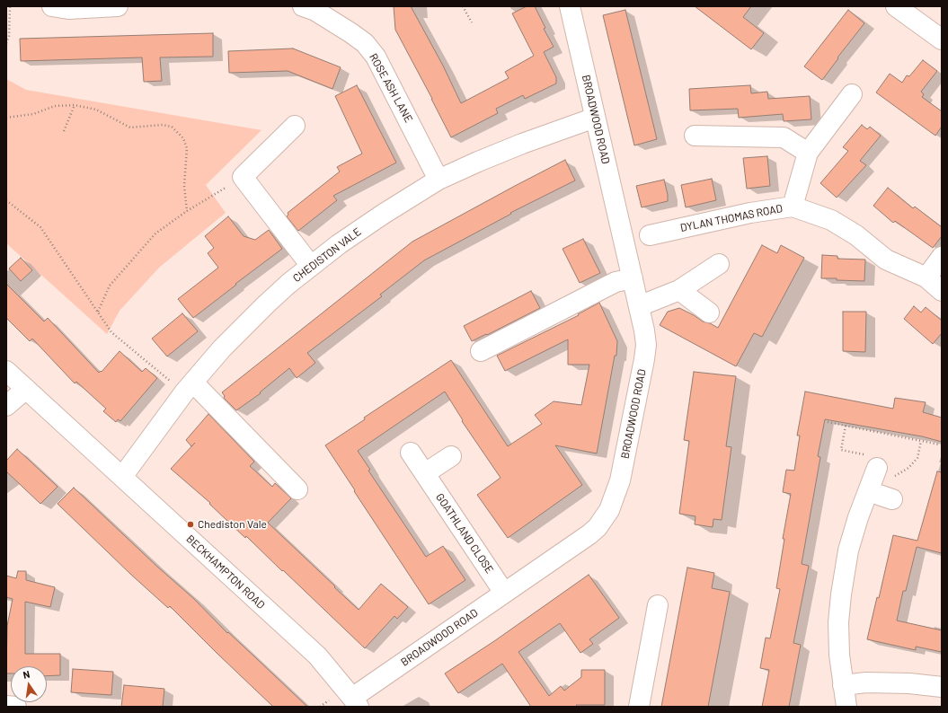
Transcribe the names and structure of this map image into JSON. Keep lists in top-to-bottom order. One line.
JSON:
{"streets":{"street":["ROSE ASH LANE","BROADWOOD ROAD","DYLAN THOMAS ROAD","CHEDISTON VALE","GOATHLAND CLOSE","BECKHAMPTON ROAD"]},"crossings":[["ROSE ASH LANE","CHEDISTON VALE"],["BROADWOOD ROAD","CHEDISTON VALE"],["BROADWOOD ROAD","GOATHLAND CLOSE"],["BROADWOOD ROAD","BECKHAMPTON ROAD"],["CHEDISTON VALE","BECKHAMPTON ROAD"]],"places":["Chediston Vale"],"north":"top"}
